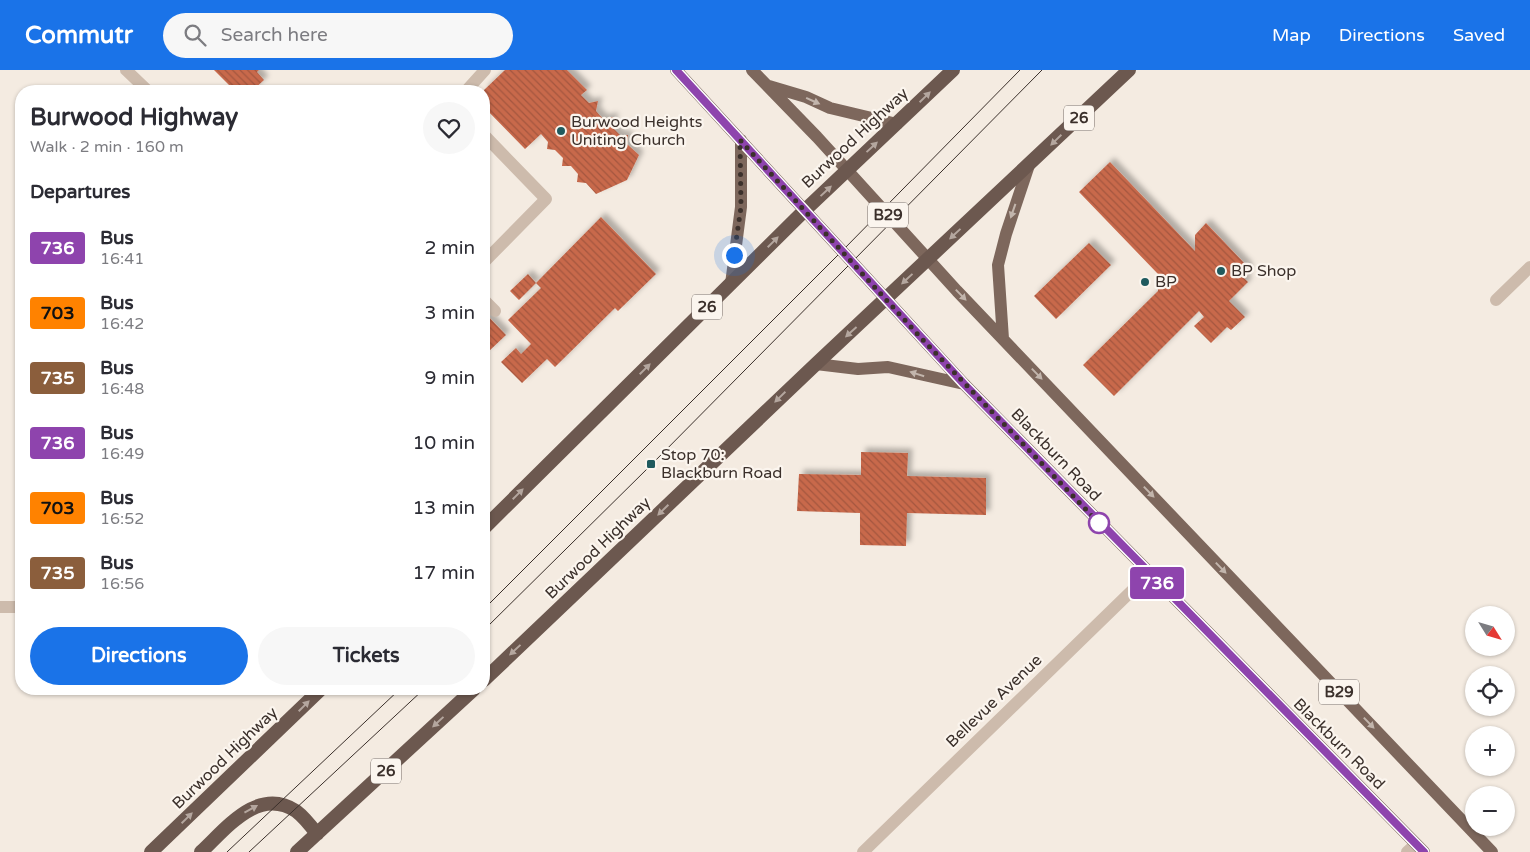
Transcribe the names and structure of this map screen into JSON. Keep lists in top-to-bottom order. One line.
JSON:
{"streets":{"highway":["26","Burwood Highway"],"main road":["B29","Blackburn Road"],"street":["Bellevue Avenue"]},"crossings":[["Burwood Highway","B29"],["Burwood Highway","Blackburn Road"],["Blackburn Road","Bellevue Avenue"]],"places":{"other":["Burwood Heights Uniting Church","BP Shop","BP"],"transit":["Stop 70: Blackburn Road"]},"lines":["bus line 736"],"north":"bottom right","page":{"header":"Commutr","search":"Search here","nav":["Map","Directions","Saved"],"on_map":"736","heading":[["Burwood Highway","Walk · 2 min · 160 m"],"Departures"],"list":[{"mark":"736","name":"Bus","note":"16:41","value":"2 min"},{"mark":"703","name":"Bus","note":"16:42","value":"3 min"},{"mark":"735","name":"Bus","note":"16:48","value":"9 min"},{"mark":"736","name":"Bus","note":"16:49","value":"10 min"},{"mark":"703","name":"Bus","note":"16:52","value":"13 min"},{"mark":"735","name":"Bus","note":"16:56","value":"17 min"}],"map_buttons":["+","−"],"buttons":["Directions","Tickets"]}}
